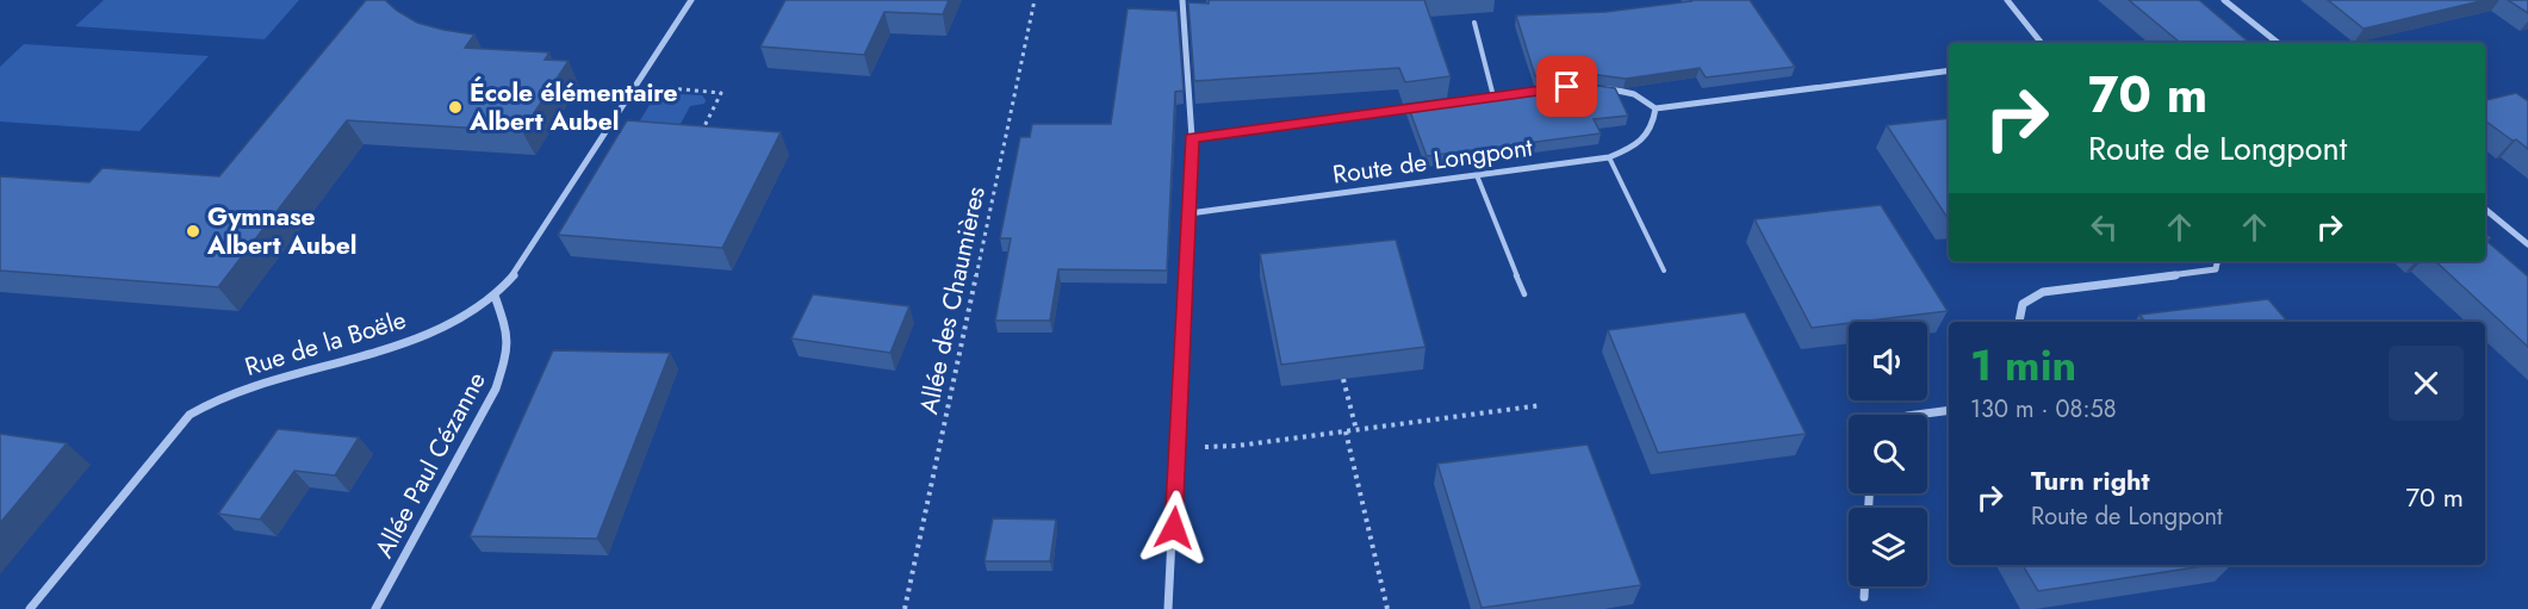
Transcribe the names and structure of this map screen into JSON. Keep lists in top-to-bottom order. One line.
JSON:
{"streets":{"street":["Route de Longpont","Rue de la Boële","Allée Paul Cézanne"],"path":["Allée des Chaumières"]},"crossings":[["Rue de la Boële","Allée Paul Cézanne"]],"places":["École élémentaire Albert Aubel","Gymnase Albert Aubel"],"page":{"turn":["70 m","Route de Longpont"],"heading":["1 min","130 m · 08:58"],"list":[{"name":"Turn right","note":"Route de Longpont","value":"70 m"}]}}
